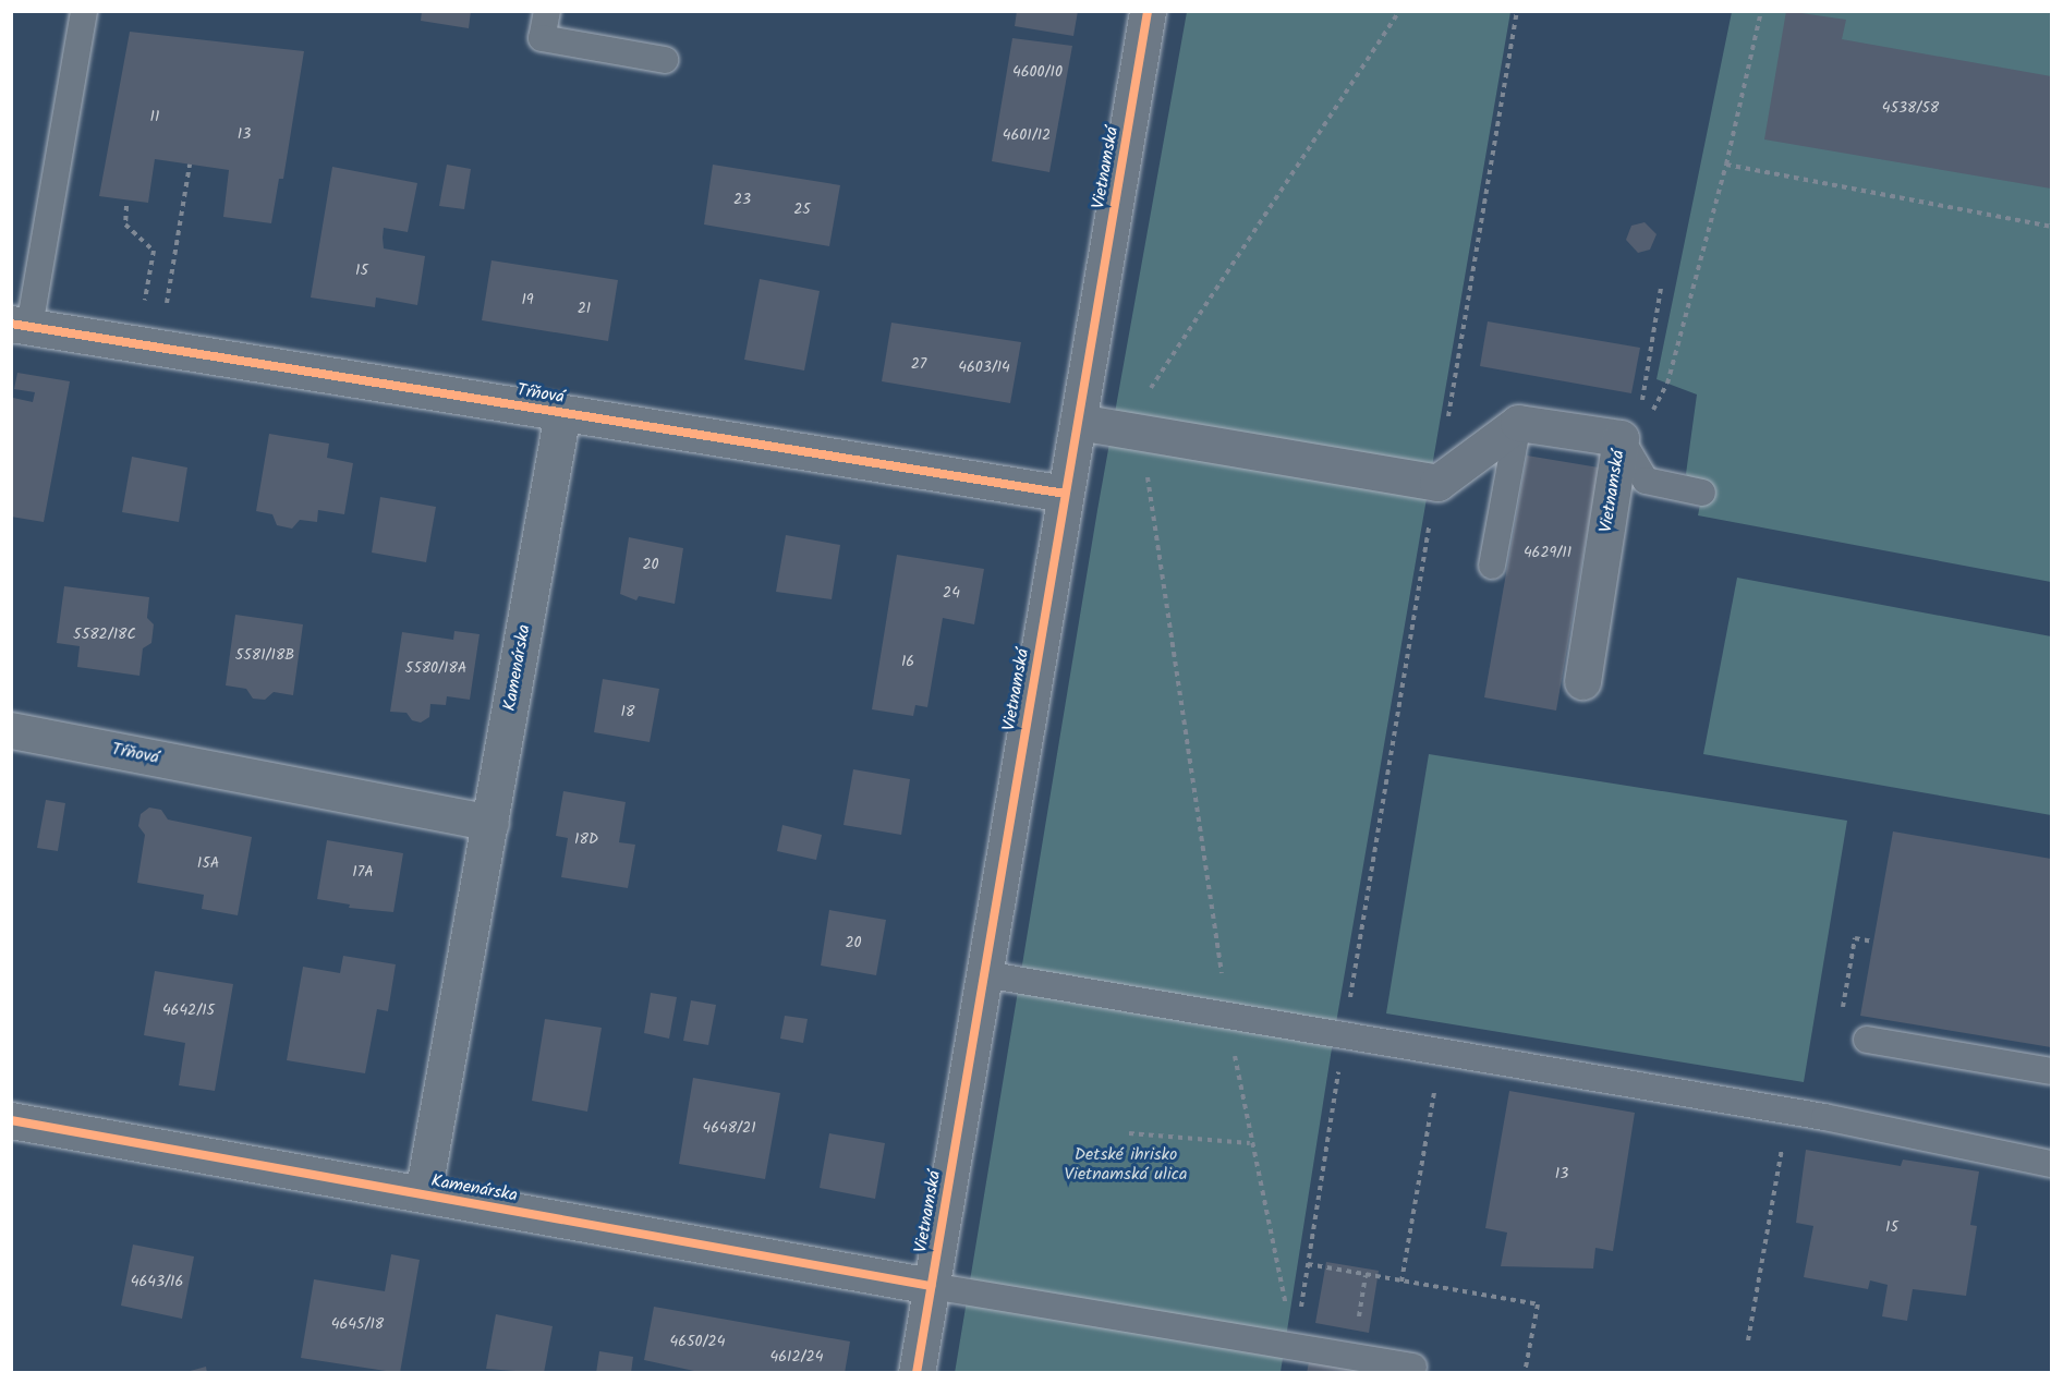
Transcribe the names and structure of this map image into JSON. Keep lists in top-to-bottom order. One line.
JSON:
{"streets":{"street":["Vietnamská","Tŕňová","Kamenárska"]},"crossings":[["Vietnamská","Tŕňová"],["Vietnamská","Kamenárska"],["Tŕňová","Kamenárska"]],"parks":["Detské ihrisko Vietnamská ulica"],"house_numbers":["4600/10","4538/58","11","13","4601/12","23","25","15","19","21","27","4603/14","4629/11","20","24","5582/18C","5581/18B","16","5580/18A","18","18D","15A","17A","20","4642/15","4648/21","13","15","4643/16","4645/18","4650/24","4612/24"]}
